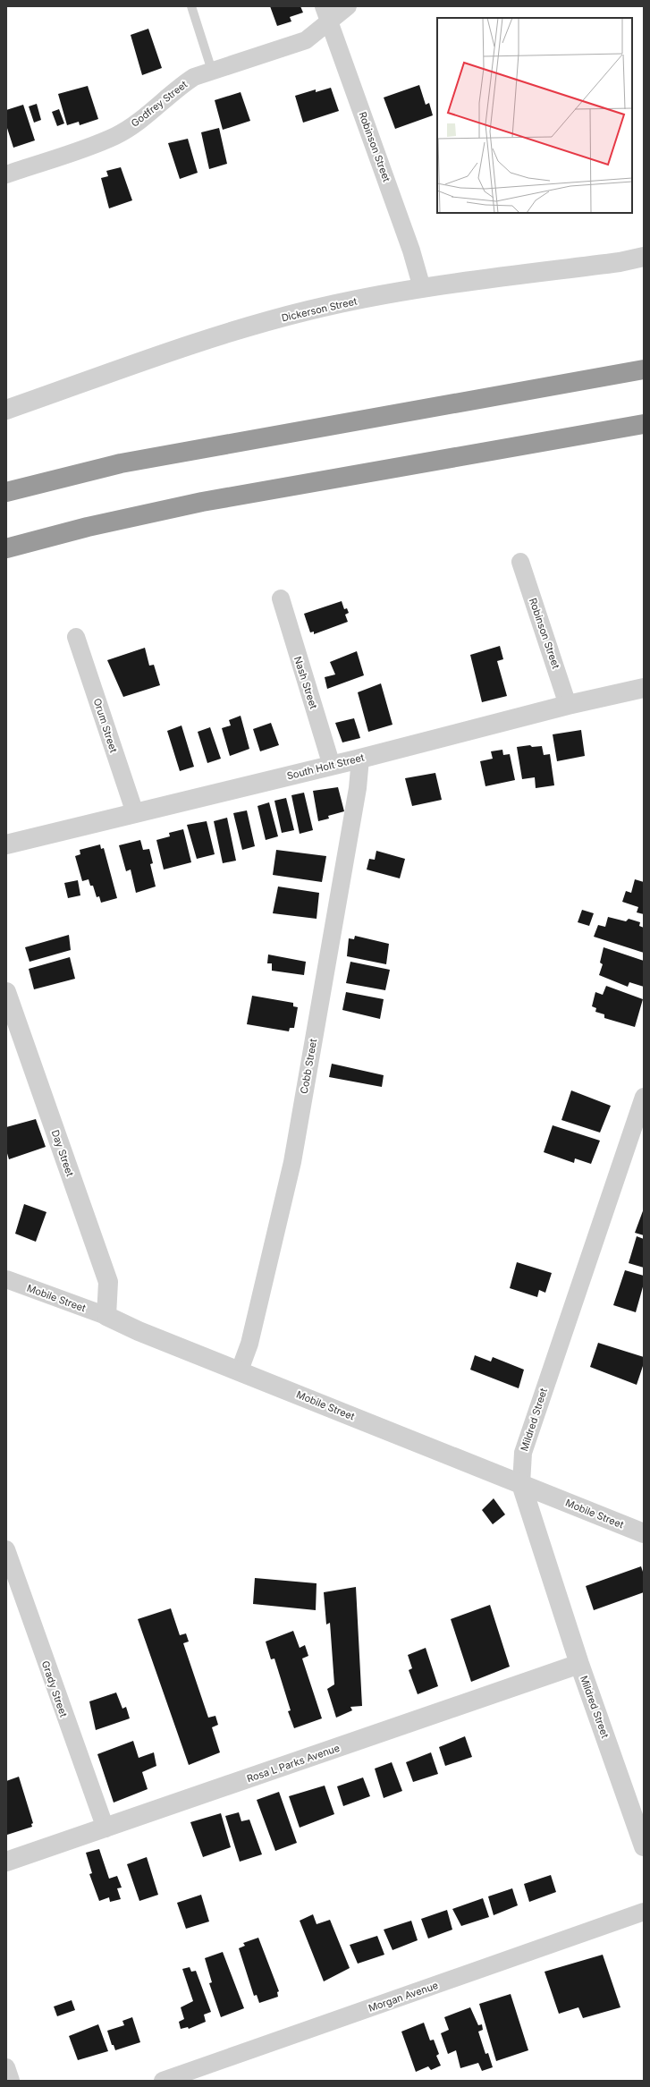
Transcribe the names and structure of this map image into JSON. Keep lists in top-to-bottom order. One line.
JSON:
{"streets":{"street":["Godfrey Street","Robinson Street","Dickerson Street","Nash Street","Orum Street","South Holt Street","Cobb Street","Day Street","Mobile Street","Mildred Street","Grady Street","Rosa L Parks Avenue","Morgan Avenue"]},"crossings":[["Godfrey Street","Robinson Street"],["Robinson Street","Dickerson Street"],["Robinson Street","South Holt Street"],["Nash Street","South Holt Street"],["Orum Street","South Holt Street"],["South Holt Street","Cobb Street"],["Cobb Street","Mobile Street"],["Day Street","Mobile Street"],["Mobile Street","Mildred Street"],["Mildred Street","Rosa L Parks Avenue"],["Grady Street","Rosa L Parks Avenue"]]}
